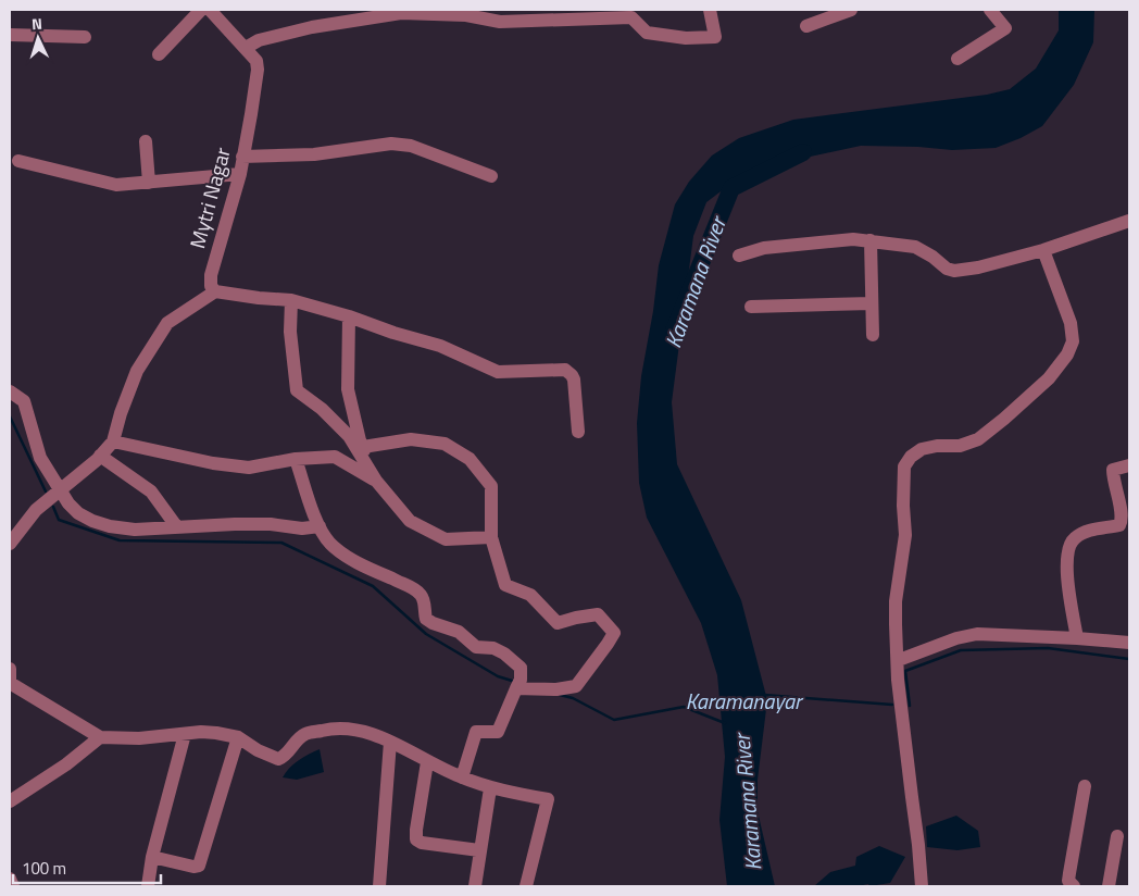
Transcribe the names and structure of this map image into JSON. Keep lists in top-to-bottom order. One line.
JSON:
{"streets":{"street":["Mytri Nagar"]},"water":["Karamana River","Karamanayar"],"scale_bar":"100 m","north":"top"}
